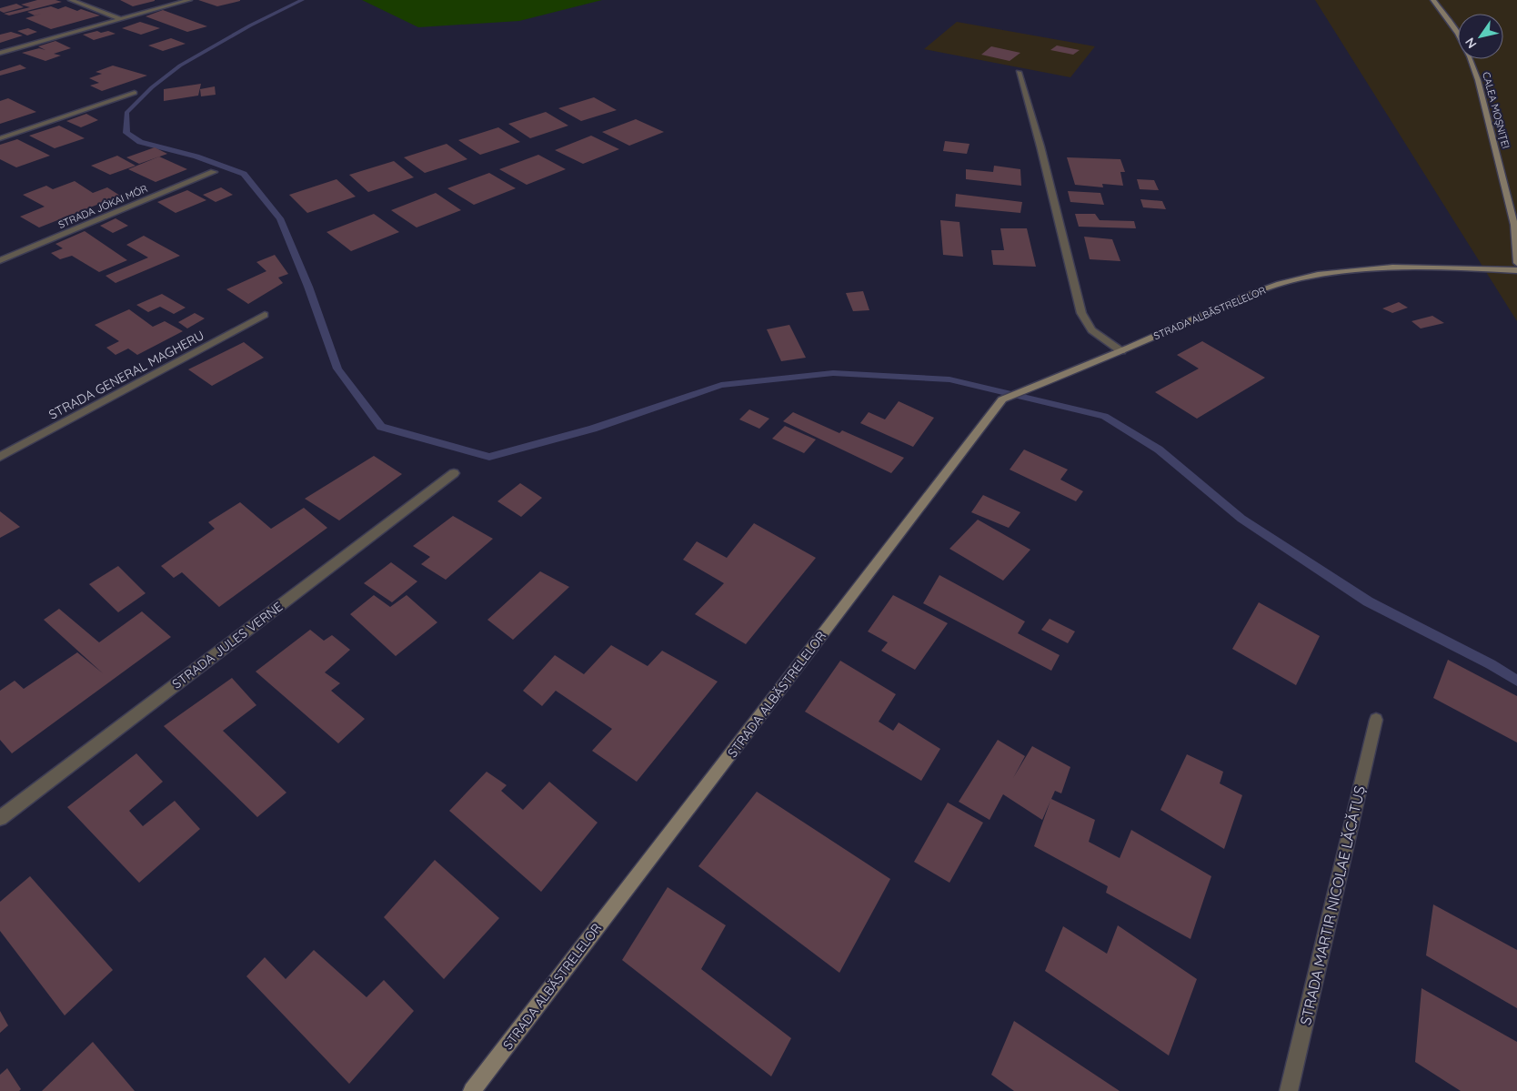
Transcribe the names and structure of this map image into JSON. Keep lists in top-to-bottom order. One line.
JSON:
{"streets":{"street":["CALEA MOȘNIȚEI","STRADA JÓKAI MÓR","STRADA ALBĂSTRELELOR","STRADA GENERAL MAGHERU","STRADA JULES VERNE","STRADA MARTIR NICOLAE LĂCĂTUȘ"]},"north":"bottom left"}
